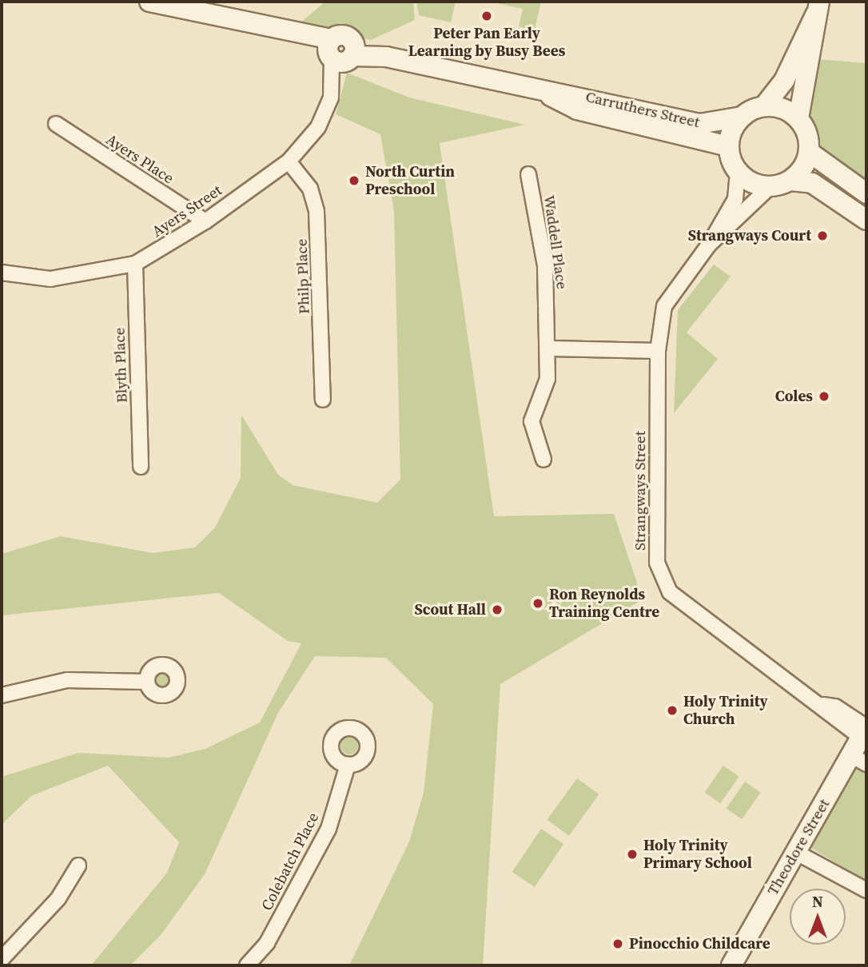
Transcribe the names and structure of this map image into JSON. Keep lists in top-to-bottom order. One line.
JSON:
{"streets":{"main road":["Carruthers Street","Theodore Street"],"street":["Ayers Place","Ayers Street","Waddell Place","Philp Place","Blyth Place","Strangways Street","Colebatch Place"]},"crossings":[["Carruthers Street","Ayers Street"],["Carruthers Street","Strangways Street"],["Ayers Place","Ayers Street"],["Ayers Street","Philp Place"],["Ayers Street","Blyth Place"],["Strangways Street","Theodore Street"]],"places":["Peter Pan Early Learning by Busy Bees","North Curtin Preschool","Strangways Court","Coles","Ron Reynolds Training Centre","Scout Hall","Holy Trinity Church","Holy Trinity Primary School","Pinocchio Childcare"],"north":"top"}
